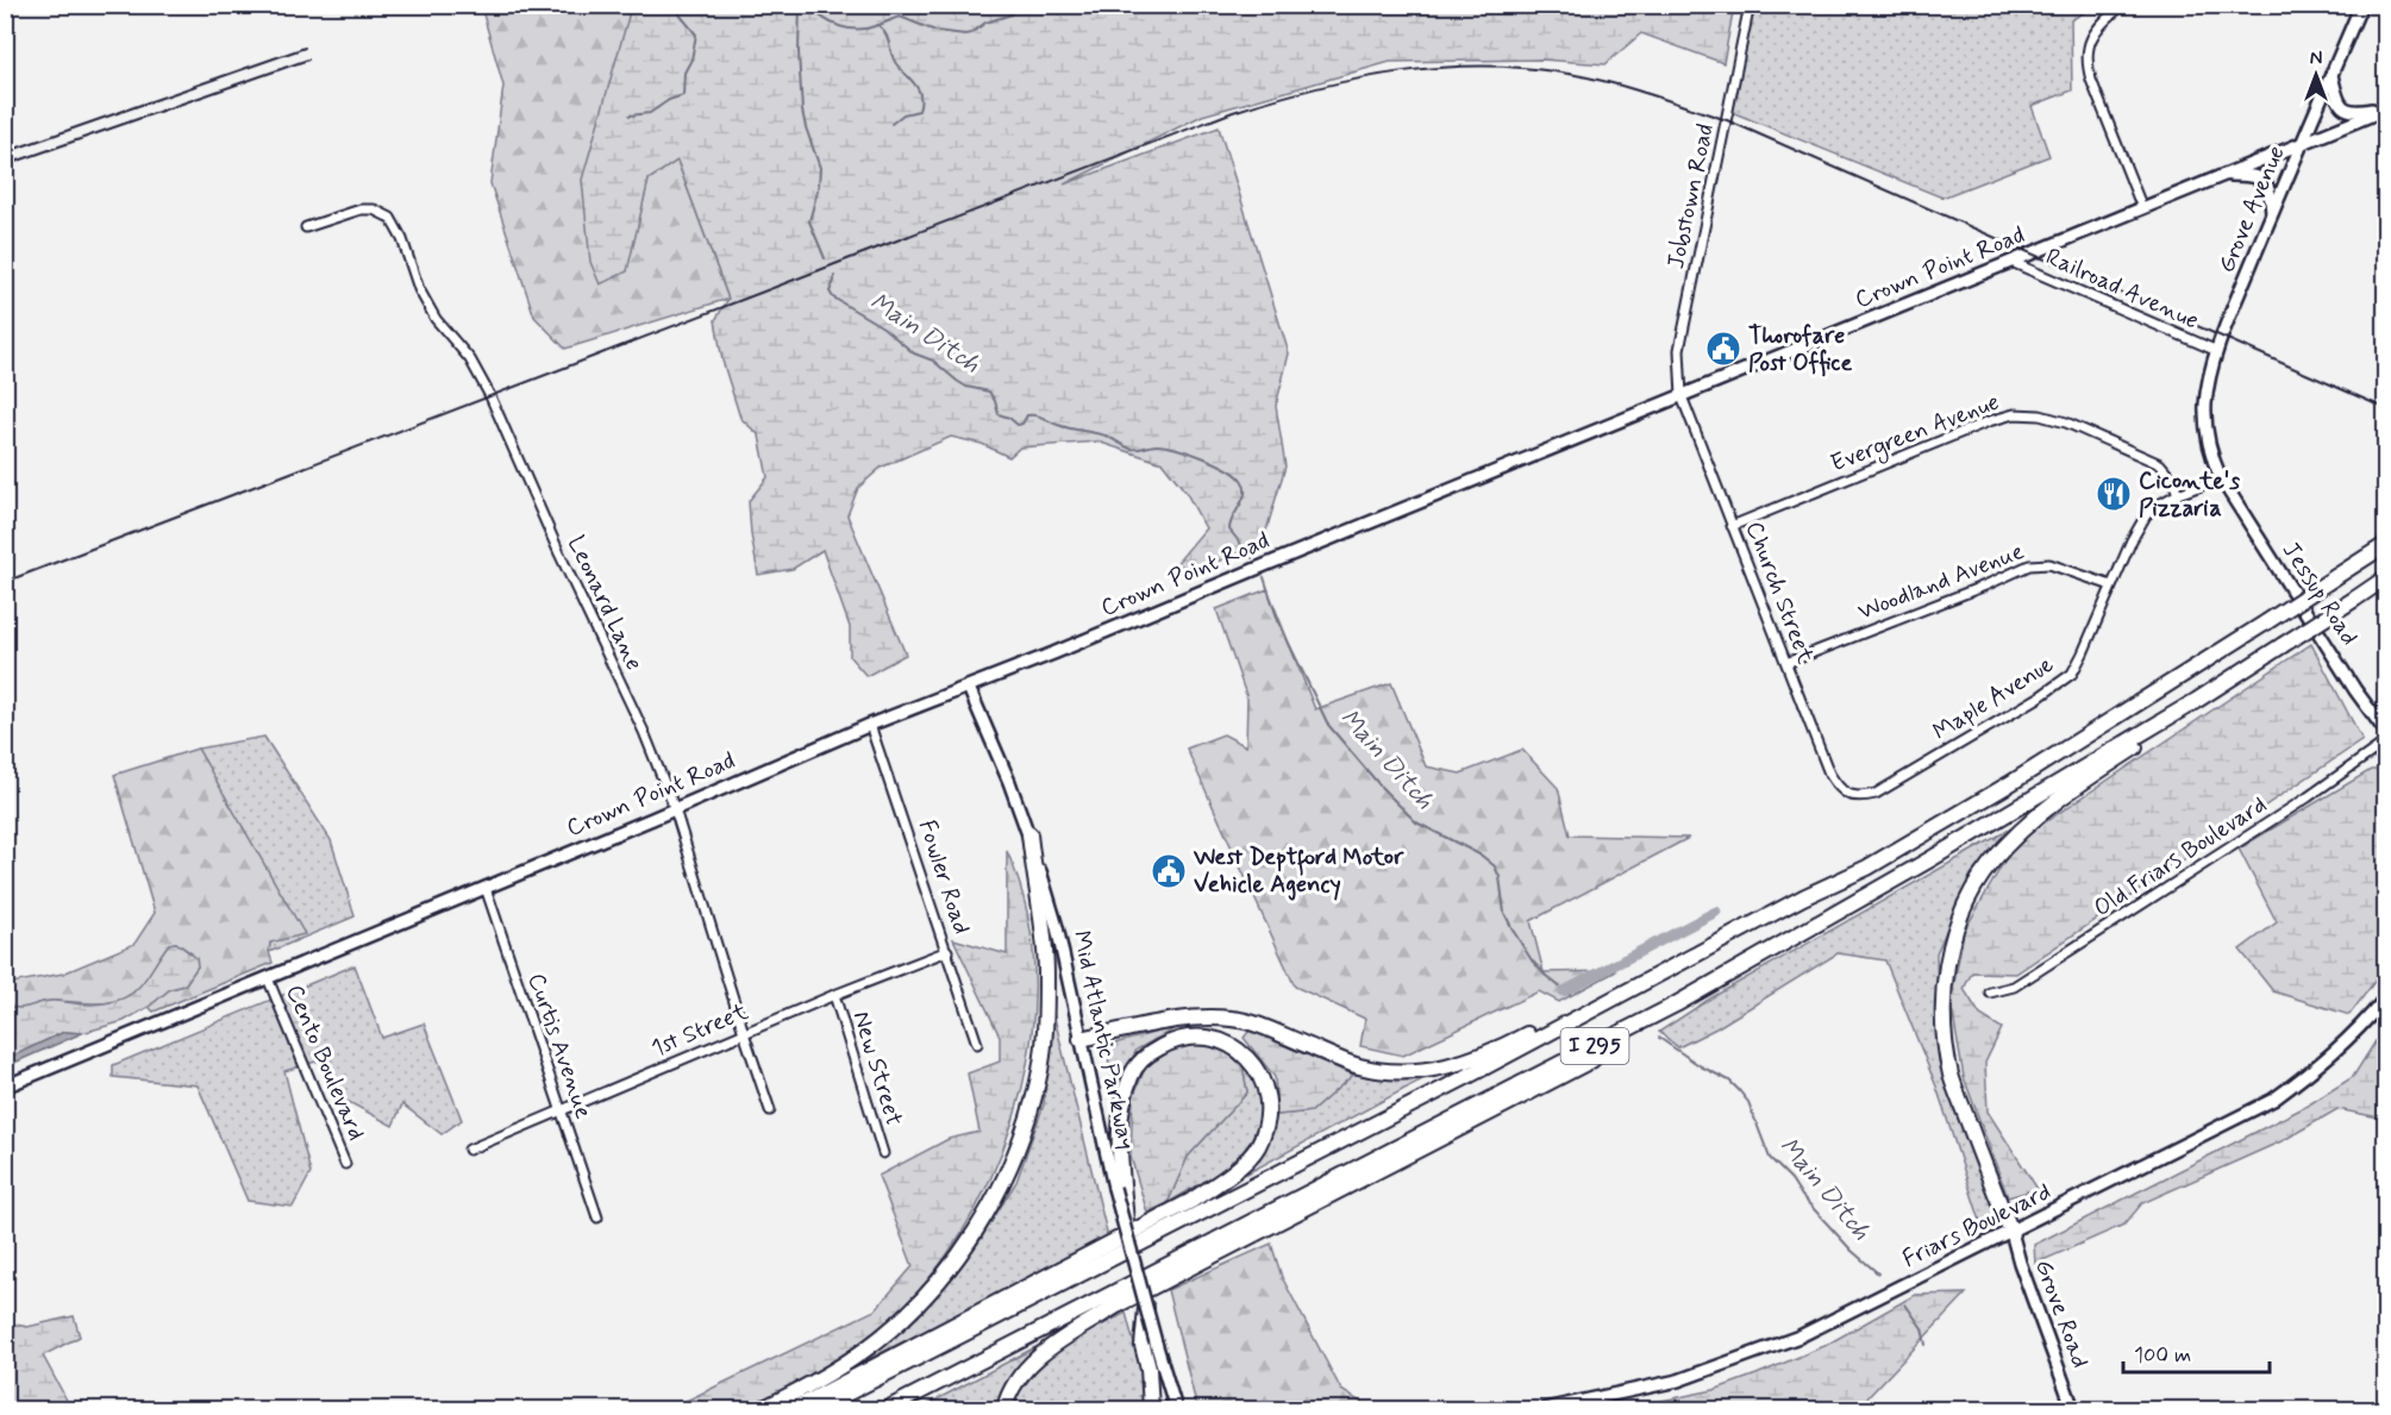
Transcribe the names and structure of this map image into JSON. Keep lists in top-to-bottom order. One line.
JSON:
{"streets":{"highway":["I 295"],"main road":["Grove Avenue","Crown Point Road","Jessup Road","Mid Atlantic Parkway","Friars Boulevard","Grove Road"],"street":["Jobstown Road","Railroad Avenue","Evergreen Avenue","Woodland Avenue","Church Street","Leonard Lane","Maple Avenue","Old Friars Boulevard","Fowler Road","1st Street","Curtis Avenue","Cento Boulevard","New Street"]},"crossings":[["Jobstown Road","Crown Point Road"],["Jobstown Road","Church Street"],["Grove Avenue","Crown Point Road"],["Grove Avenue","Railroad Avenue"],["Grove Avenue","Jessup Road"],["Grove Avenue","Maple Avenue"],["Crown Point Road","Railroad Avenue"],["Crown Point Road","Church Street"],["Crown Point Road","Leonard Lane"],["Crown Point Road","Fowler Road"],["Crown Point Road","Mid Atlantic Parkway"],["Crown Point Road","Curtis Avenue"],["Crown Point Road","Cento Boulevard"],["Evergreen Avenue","Church Street"],["Evergreen Avenue","Maple Avenue"],["Woodland Avenue","Church Street"],["Woodland Avenue","Maple Avenue"],["Church Street","Maple Avenue"],["Jessup Road","Maple Avenue"],["Leonard Lane","1st Street"],["Fowler Road","1st Street"],["1st Street","Curtis Avenue"],["1st Street","New Street"],["Friars Boulevard","Grove Road"]],"water":["Main Ditch"],"places":{"public building":["Thorofare Post Office","West Deptford Motor Vehicle Agency"],"restaurant":["Ciconte's Pizzaria"]},"scale_bar":"100 m","north":"top"}
